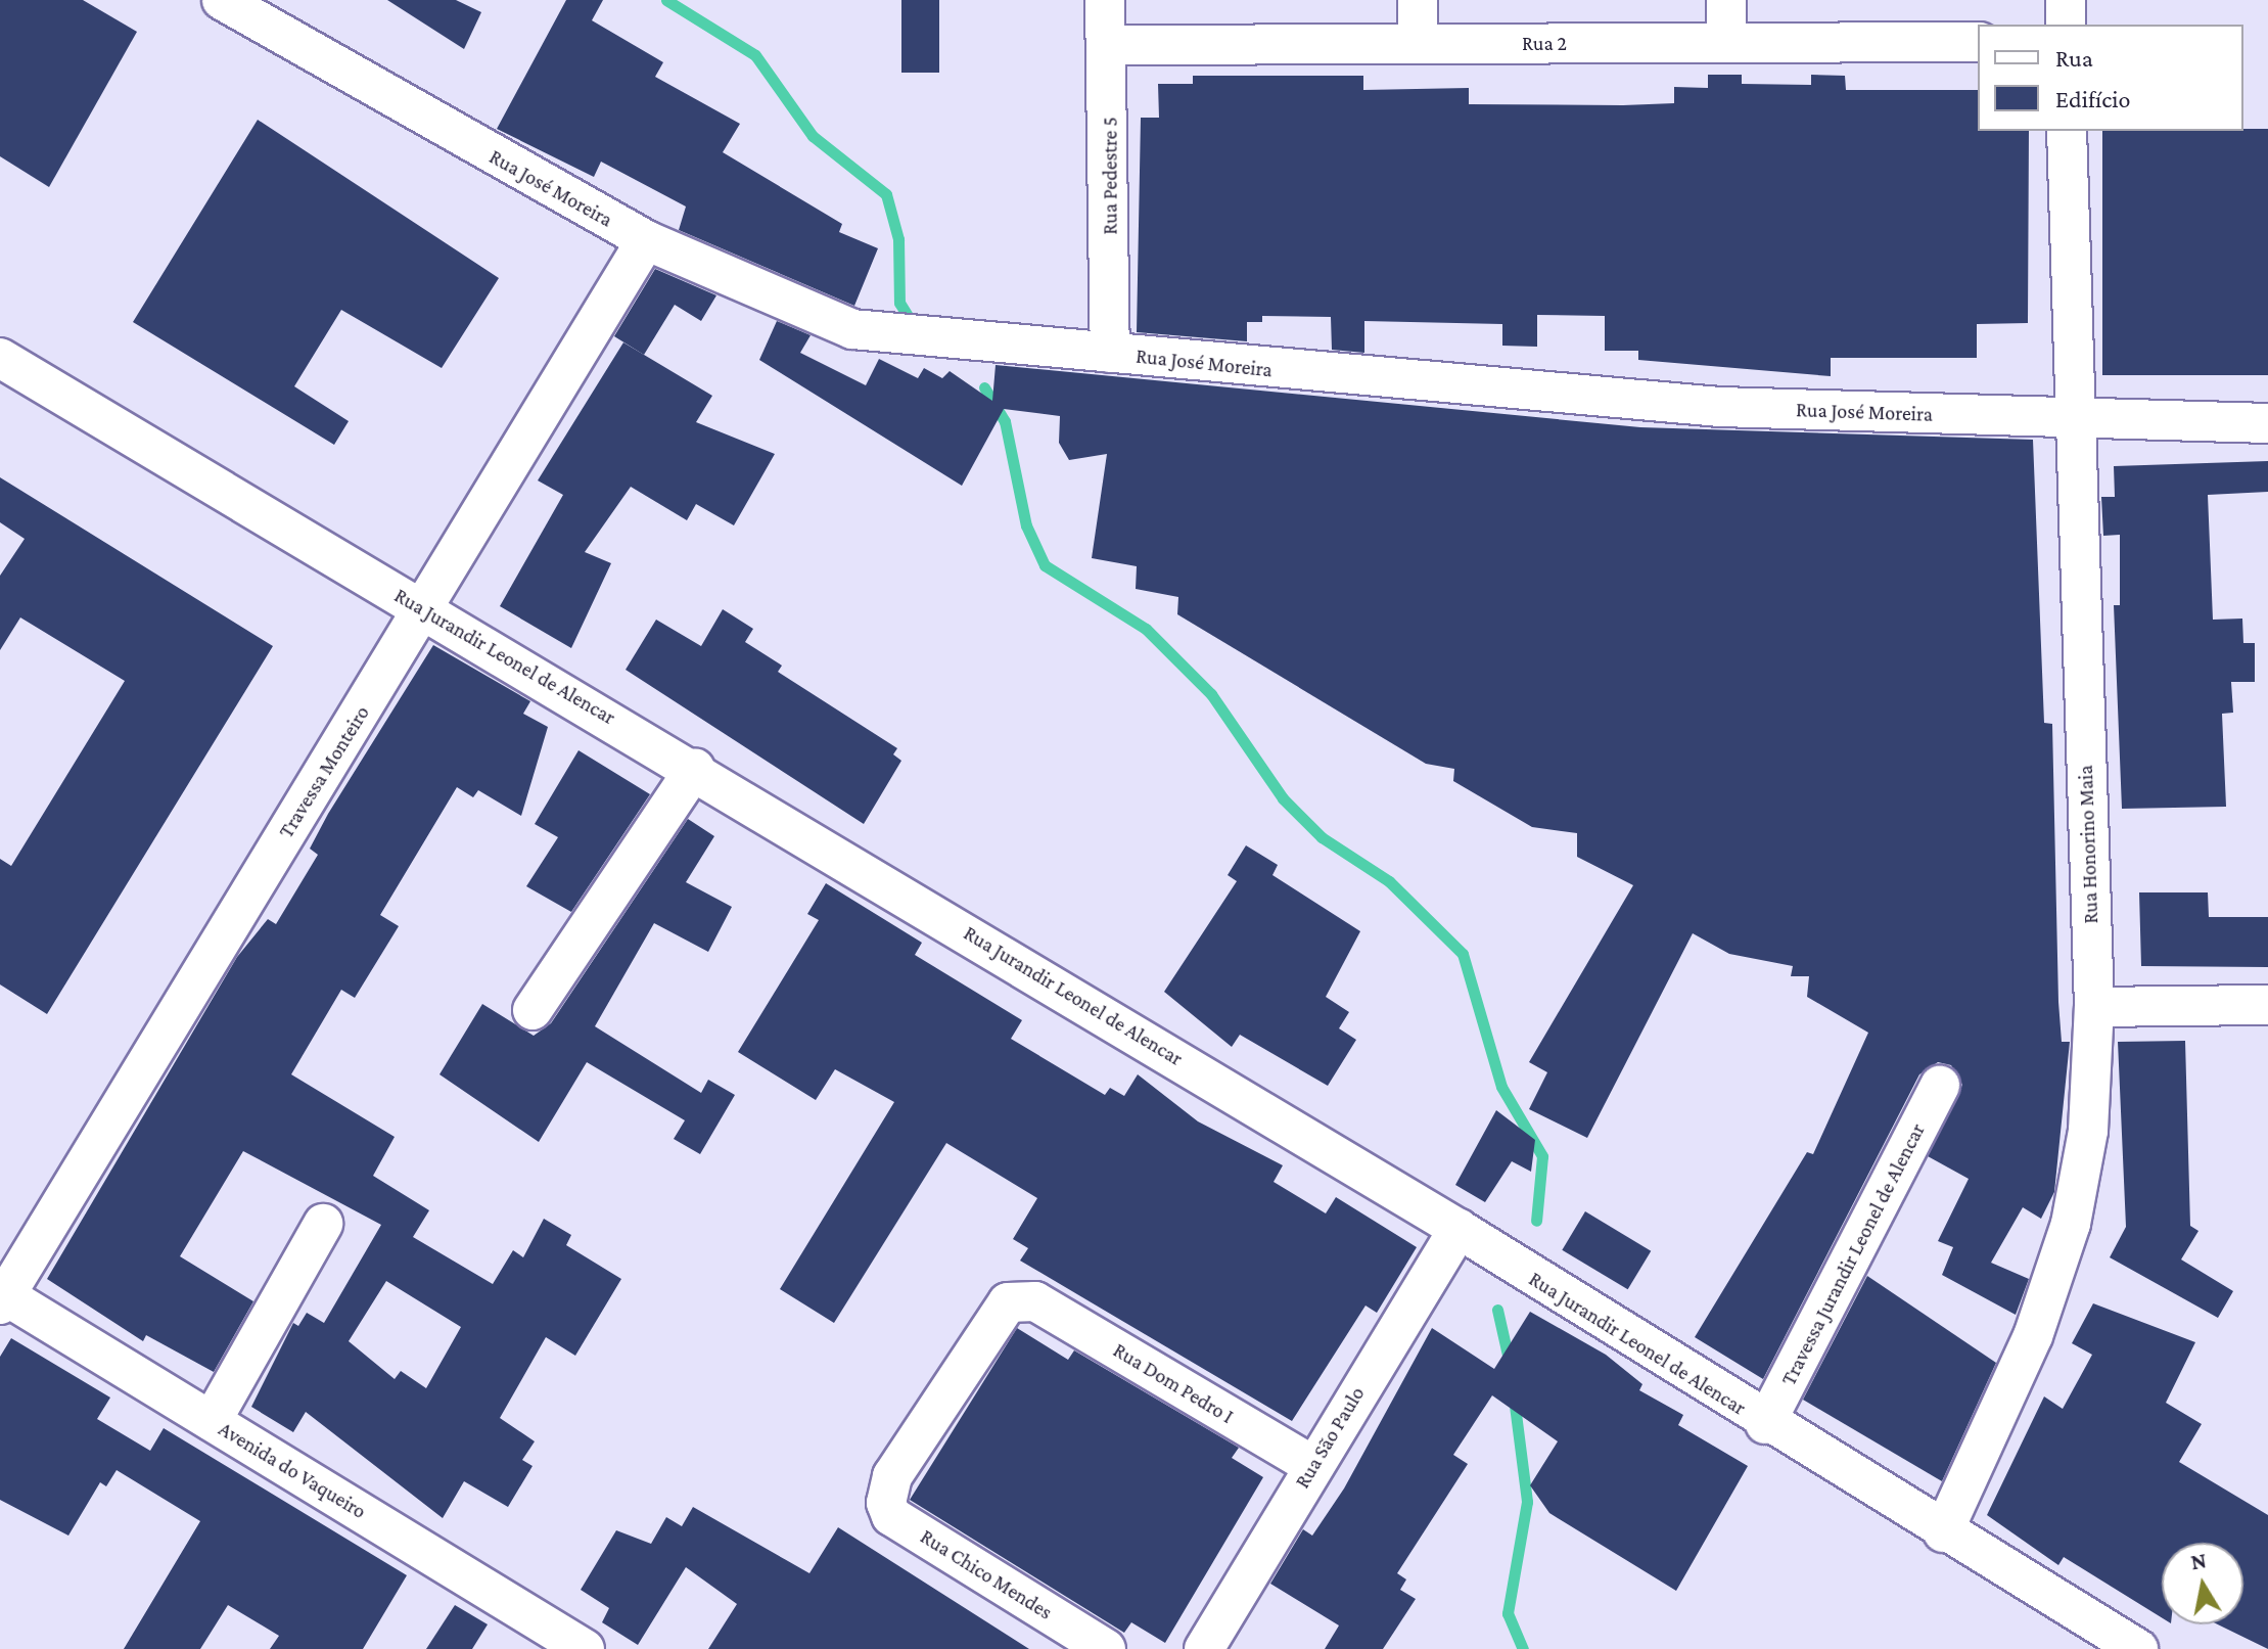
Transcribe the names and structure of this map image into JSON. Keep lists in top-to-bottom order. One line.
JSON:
{"streets":{"street":["Rua 2","Rua Pedestre 5","Rua José Moreira","Rua Jurandir Leonel de Alencar","Travessa Monteiro","Rua Honorino Maia","Travessa Jurandir Leonel de Alencar","Rua Dom Pedro I","Rua São Paulo","Avenida do Vaqueiro","Rua Chico Mendes"]},"crossings":[["Rua 2","Rua Pedestre 5"],["Rua Pedestre 5","Rua José Moreira"],["Rua José Moreira","Travessa Monteiro"],["Rua José Moreira","Rua Honorino Maia"],["Rua Jurandir Leonel de Alencar","Travessa Monteiro"],["Rua Jurandir Leonel de Alencar","Rua Honorino Maia"],["Rua Jurandir Leonel de Alencar","Travessa Jurandir Leonel de Alencar"],["Rua Jurandir Leonel de Alencar","Rua São Paulo"],["Travessa Monteiro","Avenida do Vaqueiro"],["Rua Dom Pedro I","Rua São Paulo"],["Rua Dom Pedro I","Rua Chico Mendes"]],"legend":["Rua","Edifício"],"north":"top"}
